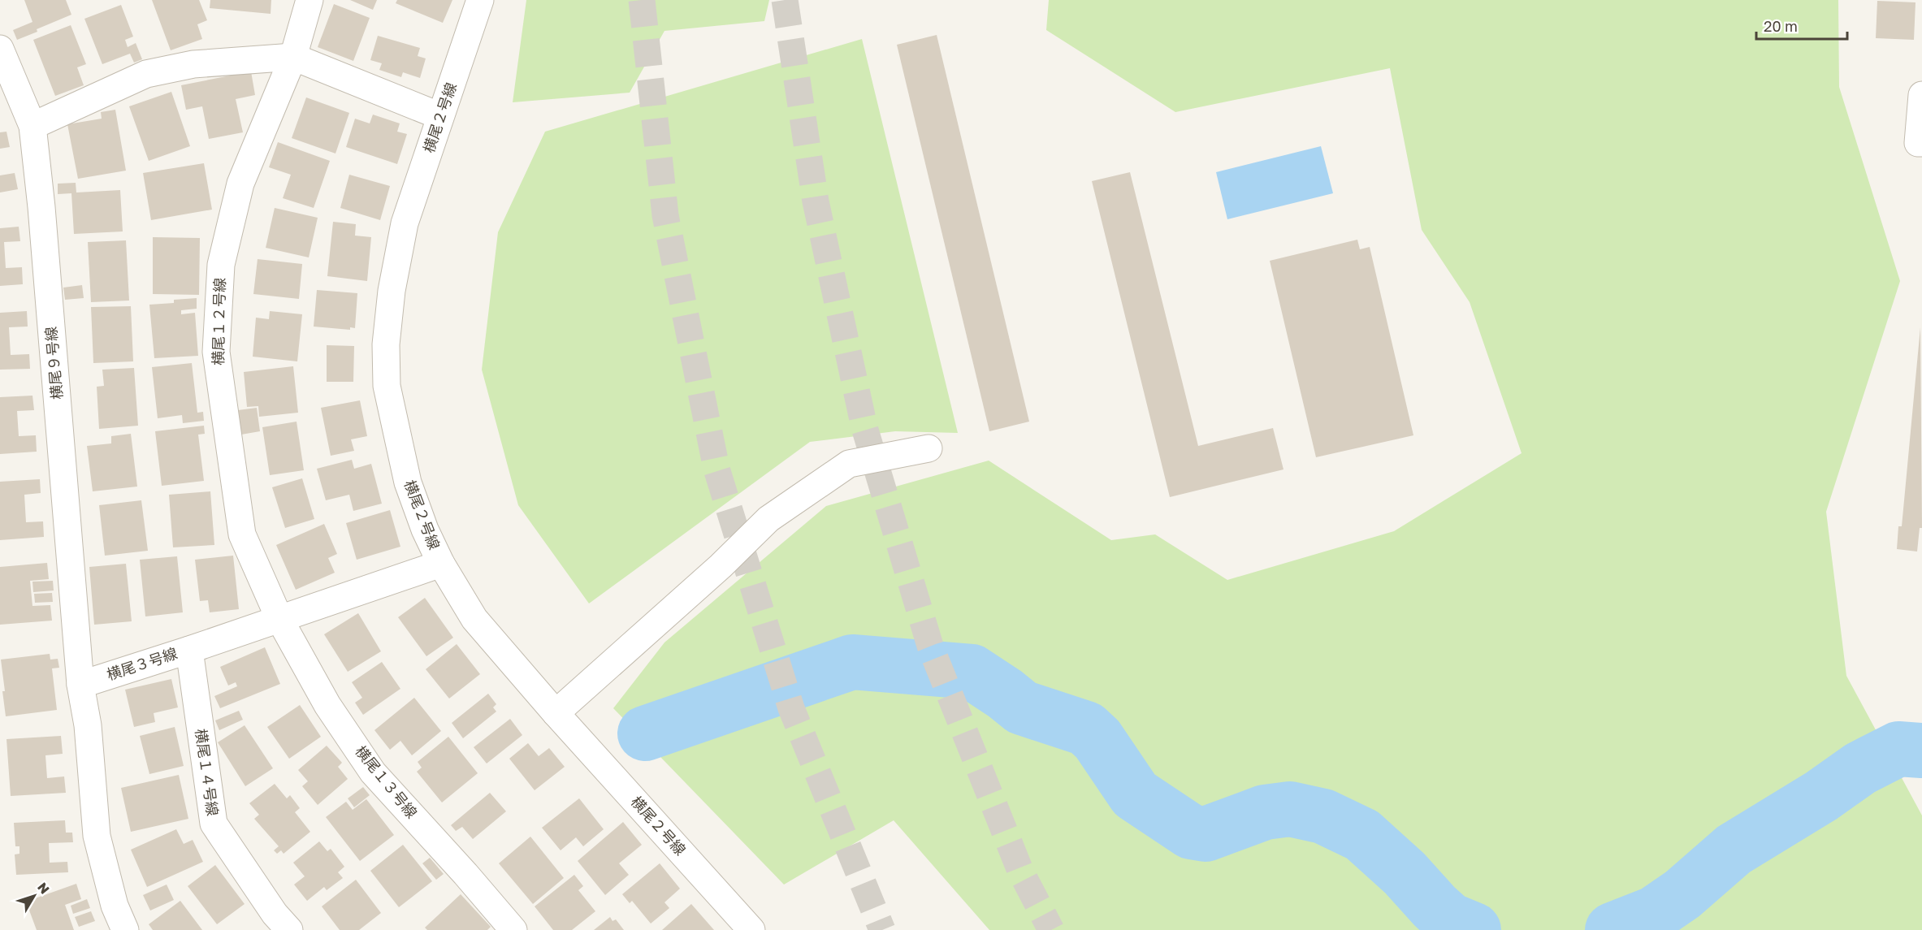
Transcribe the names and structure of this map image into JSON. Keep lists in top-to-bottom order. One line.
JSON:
{"streets":{"street":["横尾２号線","横尾１２号線","横尾９号線","横尾３号線","横尾１４号線","横尾１３号線"]},"crossings":[["横尾２号線","横尾３号線"],["横尾１２号線","横尾３号線"],["横尾１２号線","横尾１３号線"],["横尾９号線","横尾３号線"],["横尾３号線","横尾１４号線"],["横尾３号線","横尾１３号線"]],"scale_bar":"20 m","north":"top right"}
